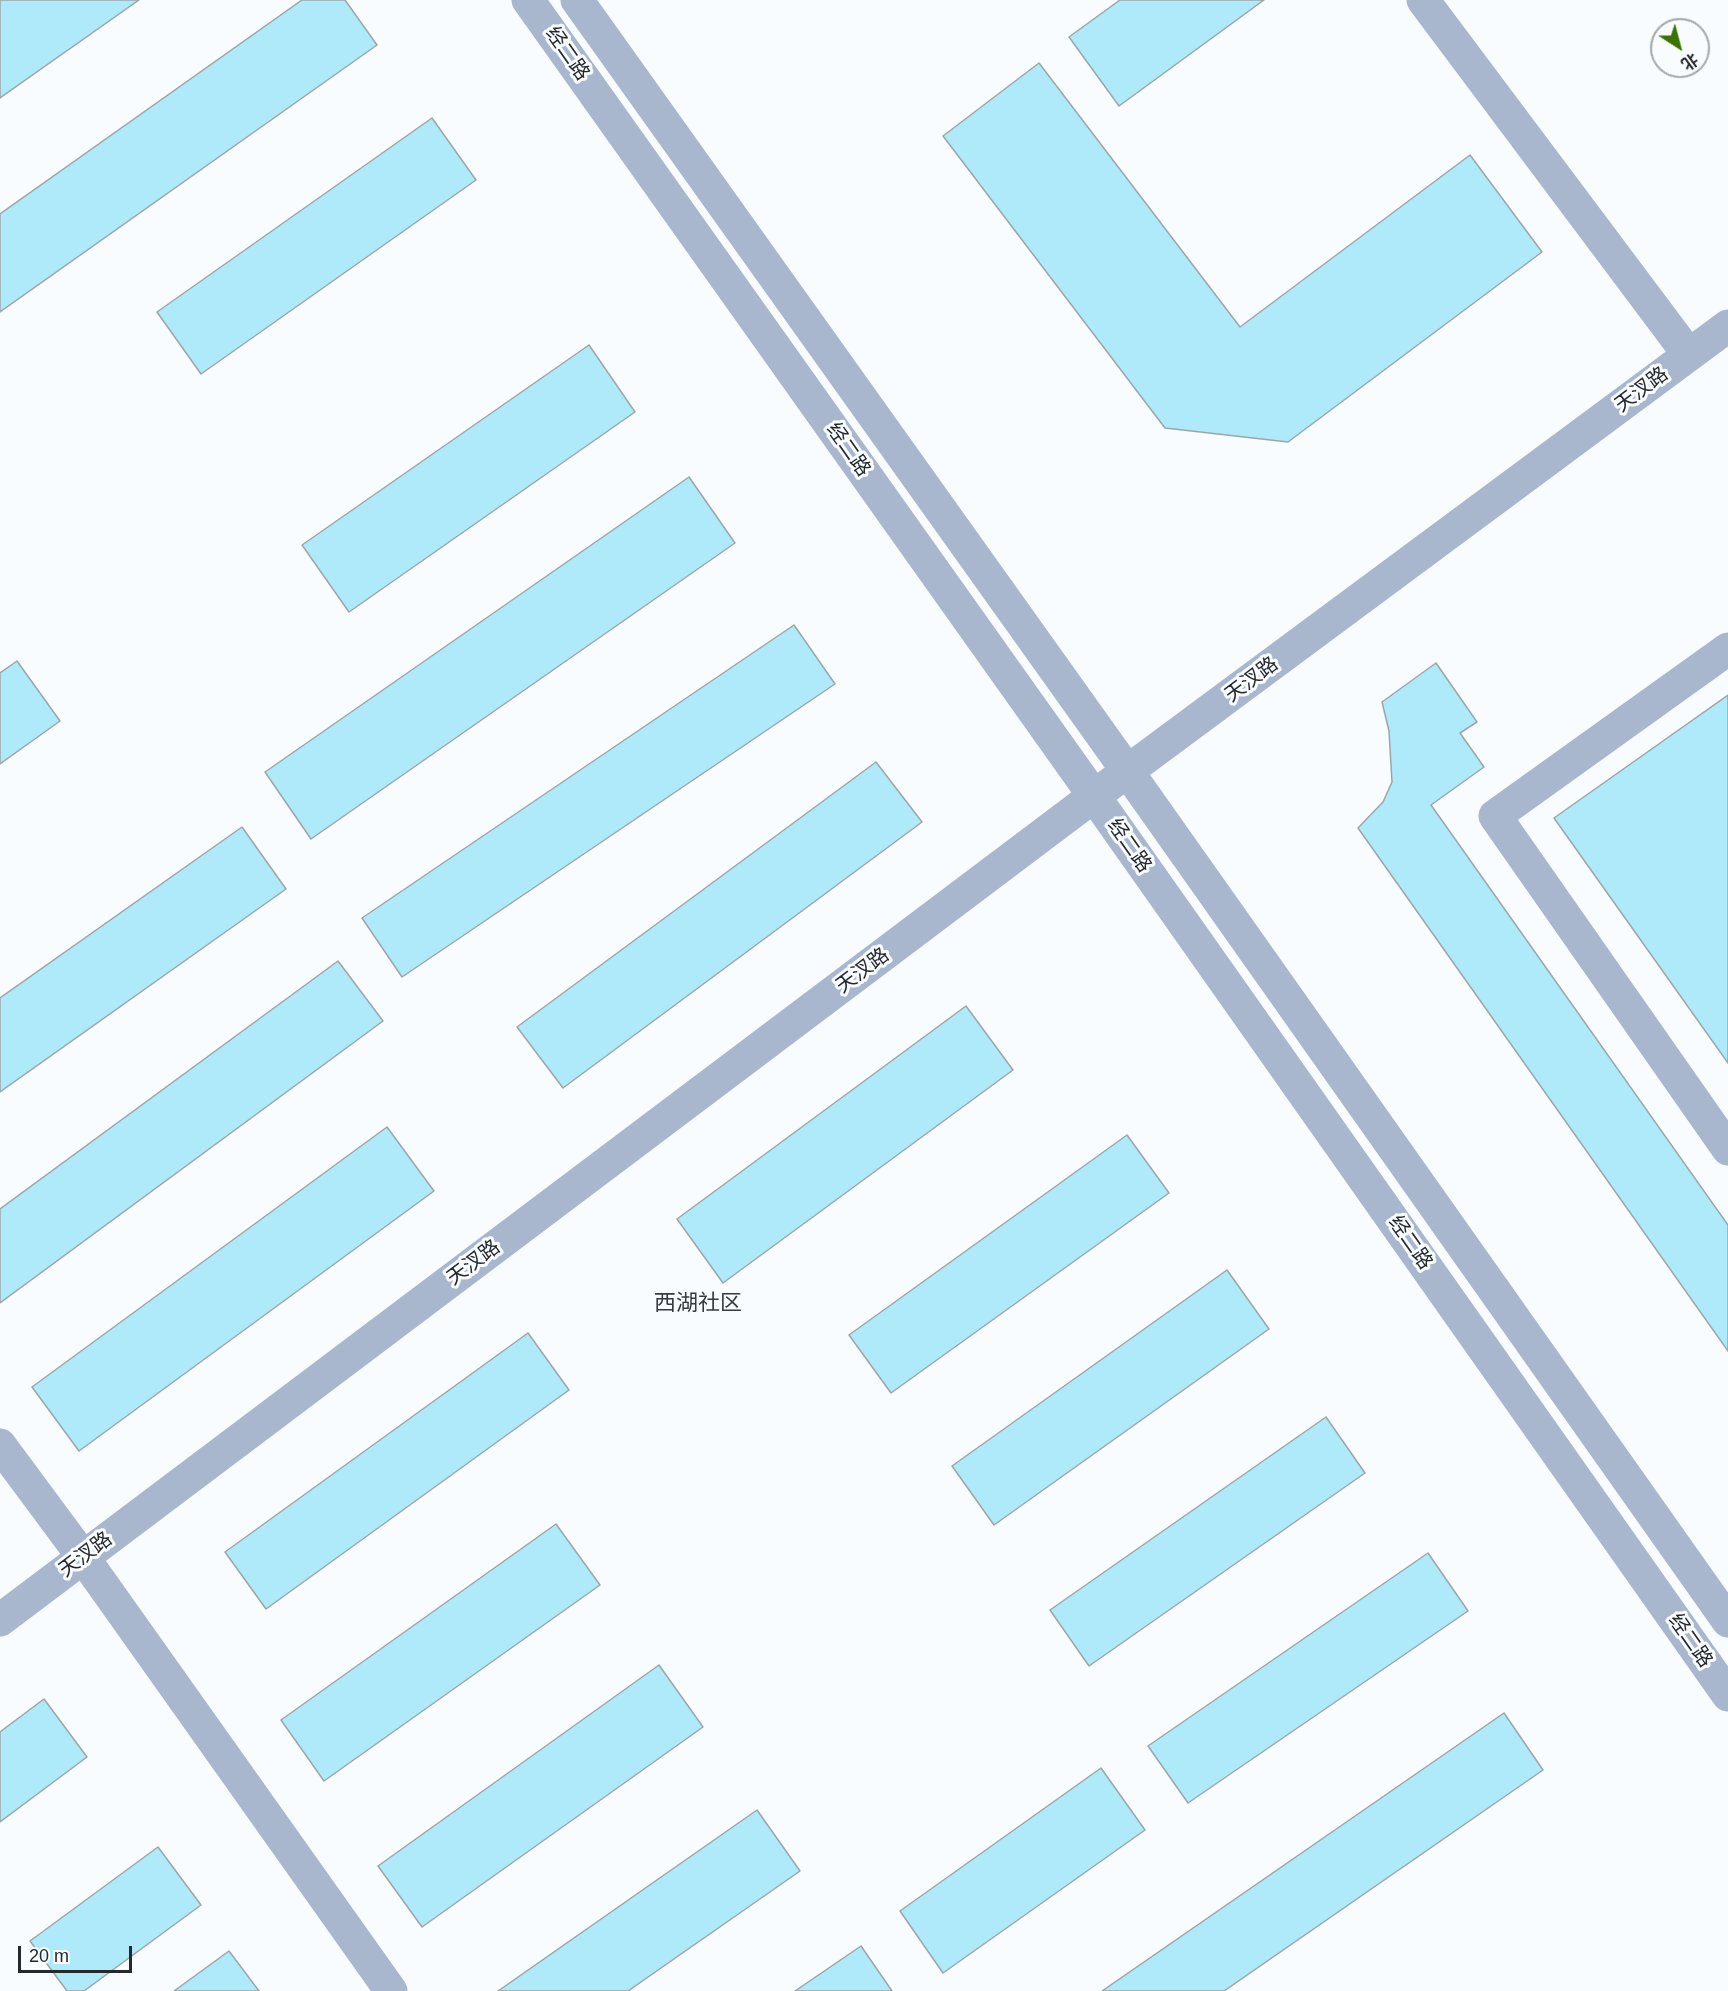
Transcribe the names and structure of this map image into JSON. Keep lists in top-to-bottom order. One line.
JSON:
{"streets":{"street":["经二路","天汊路"]},"crossings":[["经二路","天汊路"]],"districts":["西湖社区"],"scale_bar":"20 m","north":"bottom right"}
